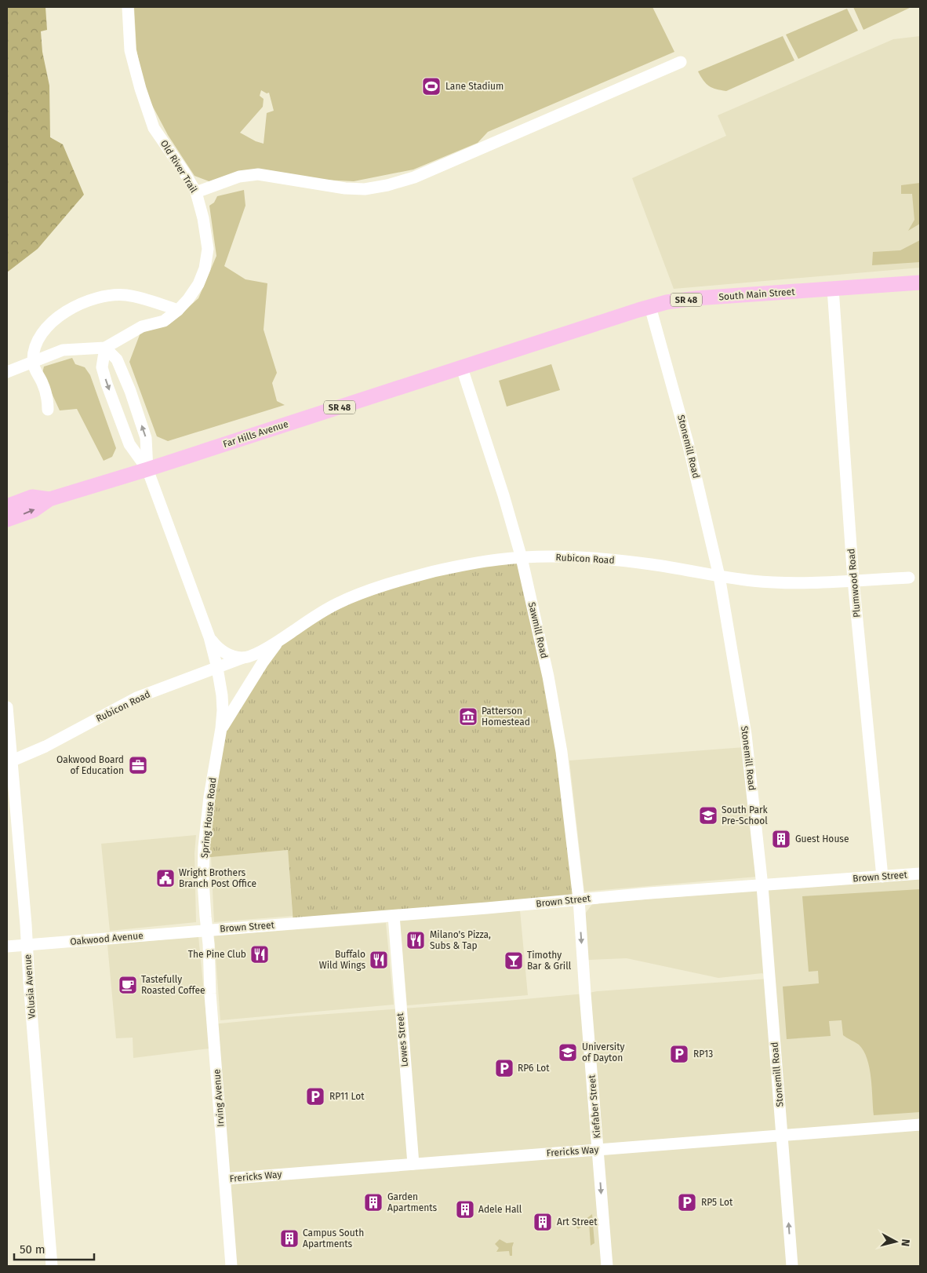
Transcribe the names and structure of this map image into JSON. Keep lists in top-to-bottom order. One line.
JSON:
{"streets":{"main road":["South Main Street","SR 48","Far Hills Avenue"],"street":["Old River Trail","Stonemill Road","Rubicon Road","Plumwood Road","Sawmill Road","Spring House Road","Brown Street","Oakwood Avenue","Volusia Avenue","Lowes Street","Irving Avenue","Kiefaber Street","Frericks Way"]},"crossings":[["South Main Street","Far Hills Avenue"],["South Main Street","Stonemill Road"],["South Main Street","Plumwood Road"],["South Main Street","Sawmill Road"],["Far Hills Avenue","Sawmill Road"],["Stonemill Road","Rubicon Road"],["Stonemill Road","Brown Street"],["Stonemill Road","Frericks Way"],["Rubicon Road","Plumwood Road"],["Rubicon Road","Sawmill Road"],["Rubicon Road","Spring House Road"],["Rubicon Road","Volusia Avenue"],["Plumwood Road","Brown Street"],["Sawmill Road","Brown Street"],["Sawmill Road","Kiefaber Street"],["Spring House Road","Brown Street"],["Spring House Road","Oakwood Avenue"],["Spring House Road","Irving Avenue"],["Brown Street","Oakwood Avenue"],["Brown Street","Lowes Street"],["Brown Street","Irving Avenue"],["Brown Street","Kiefaber Street"],["Oakwood Avenue","Volusia Avenue"],["Oakwood Avenue","Irving Avenue"],["Lowes Street","Frericks Way"],["Irving Avenue","Frericks Way"],["Kiefaber Street","Frericks Way"]],"one_way":["Kiefaber Street"],"places":{"sports":["Lane Stadium"],"museum":["Patterson Homestead"],"office":["Oakwood Board of Education"],"school or university":["South Park Pre-School","University of Dayton"],"building":["Guest House","Garden Apartments","Adele Hall","Art Street","Campus South Apartments"],"public building":["Wright Brothers Branch Post Office"],"restaurant":["Milano's Pizza, Subs & Tap","The Pine Club","Buffalo Wild Wings"],"bar":["Timothy Bar & Grill"],"cafe":["Tastefully Roasted Coffee"],"parking":["RP13","RP6 Lot","RP11 Lot","RP5 Lot"]},"scale_bar":"50 m","north":"right"}
